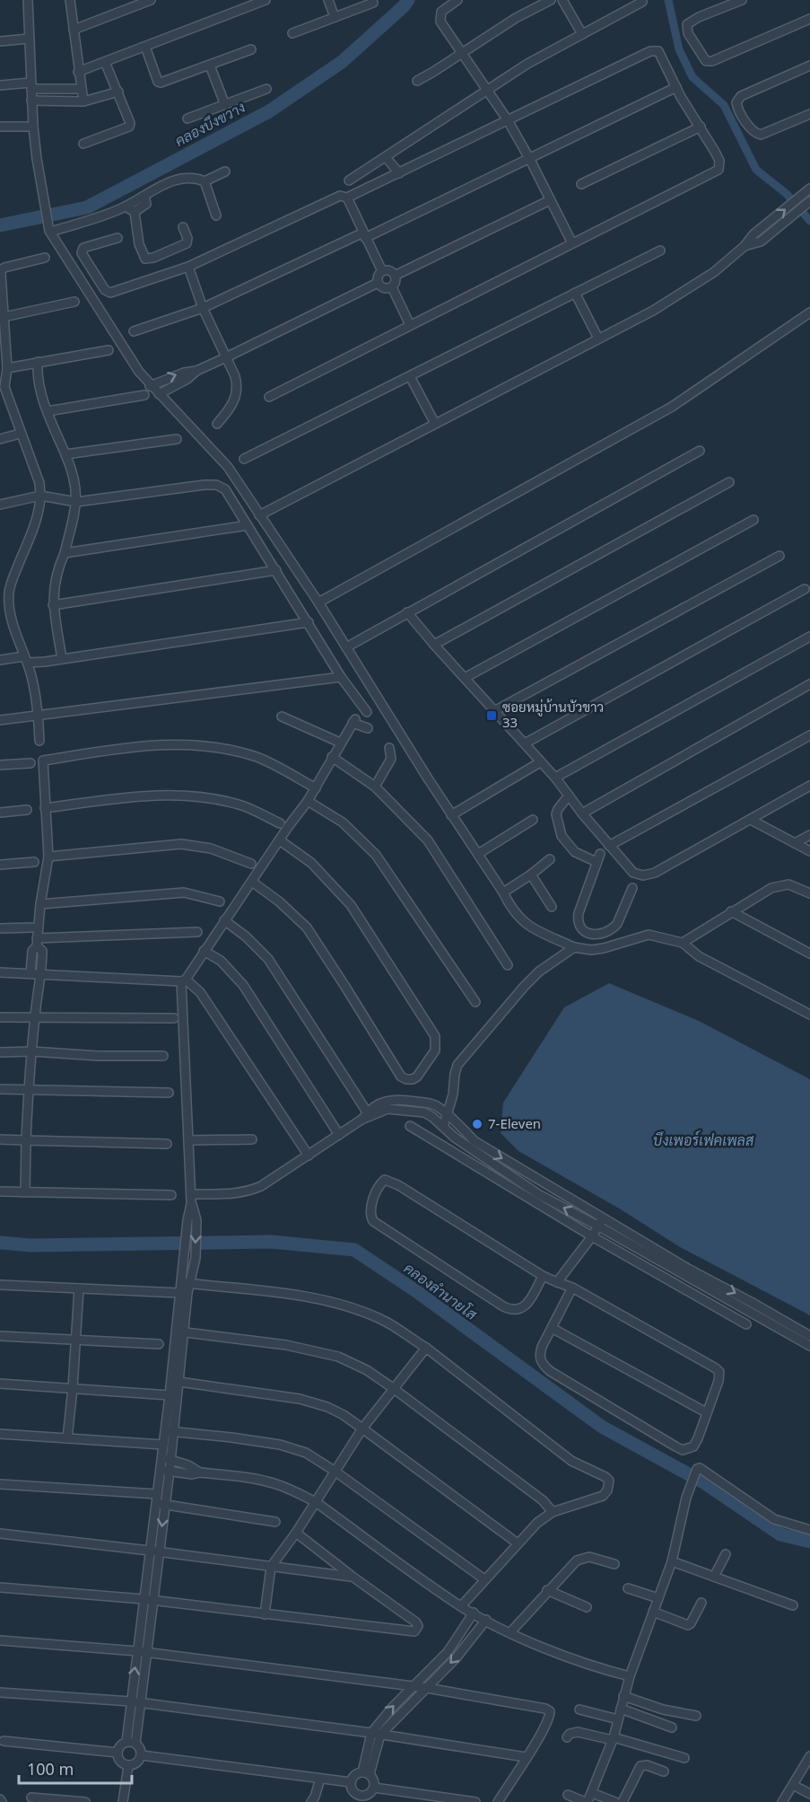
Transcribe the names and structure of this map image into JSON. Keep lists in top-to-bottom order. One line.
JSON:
{"water":["คลองบึงขวาง","บึงเพอร์เฟคเพลส","คลองลำนายโส"],"places":{"transit":["ซอยหมู่บ้านบัวขาว 33"],"other":["7-Eleven"]},"scale_bar":"100 m"}
